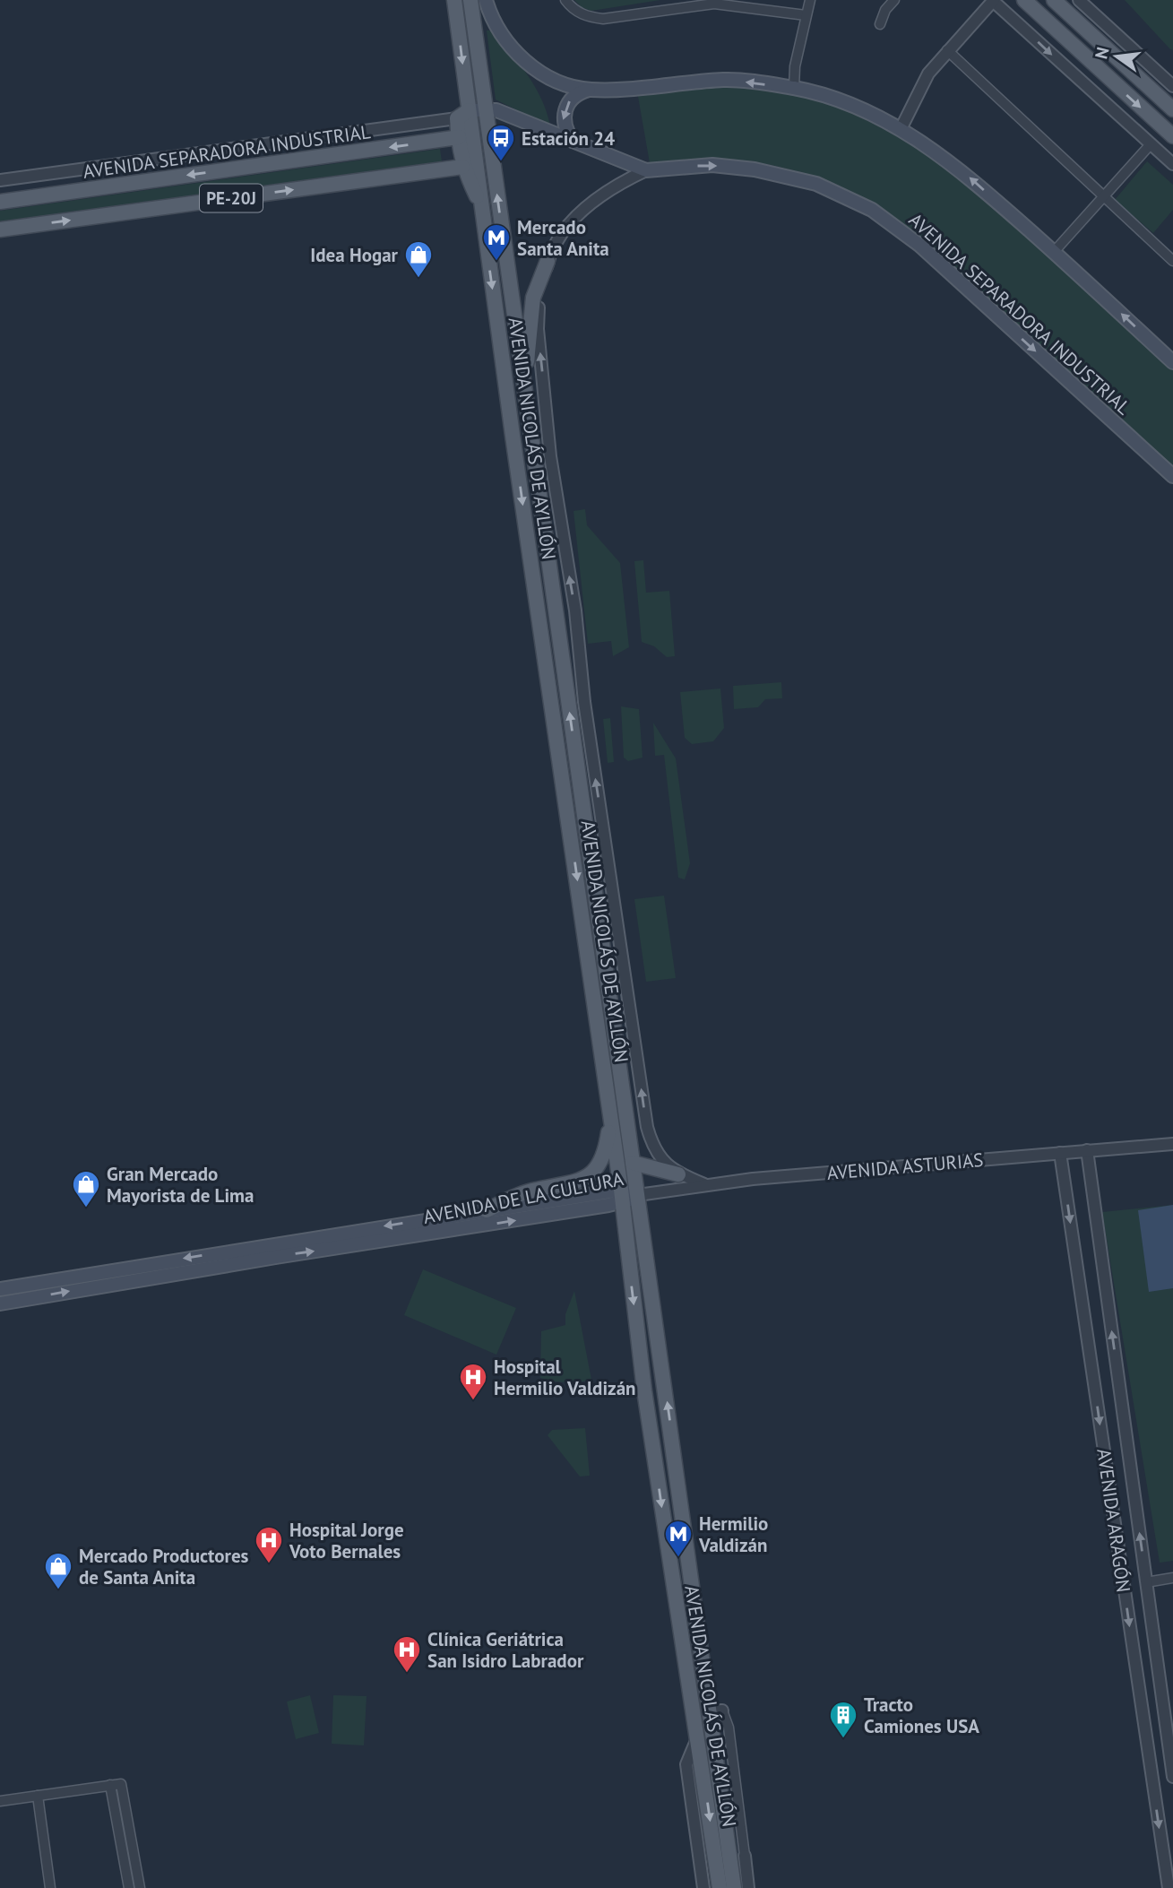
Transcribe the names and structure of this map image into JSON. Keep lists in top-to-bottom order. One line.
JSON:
{"streets":{"main road":["AVENIDA SEPARADORA INDUSTRIAL","PE-20J","AVENIDA NICOLÁS DE AYLLÓN","AVENIDA DE LA CULTURA"],"street":["AVENIDA ASTURIAS","AVENIDA ARAGÓN"]},"crossings":[["AVENIDA SEPARADORA INDUSTRIAL","AVENIDA NICOLÁS DE AYLLÓN"],["AVENIDA NICOLÁS DE AYLLÓN","AVENIDA ASTURIAS"],["AVENIDA NICOLÁS DE AYLLÓN","AVENIDA DE LA CULTURA"],["AVENIDA ASTURIAS","AVENIDA DE LA CULTURA"],["AVENIDA ASTURIAS","AVENIDA ARAGÓN"]],"places":{"bus stop":["Estación 24"],"metro station":["Mercado Santa Anita","Hermilio Valdizán"],"shop":["Idea Hogar","Gran Mercado Mayorista de Lima","Mercado Productores de Santa Anita"],"hospital":["Hospital Hermilio Valdizán","Hospital Jorge Voto Bernales","Clínica Geriátrica San Isidro Labrador"],"building":["Tracto Camiones USA"]},"north":"left"}
